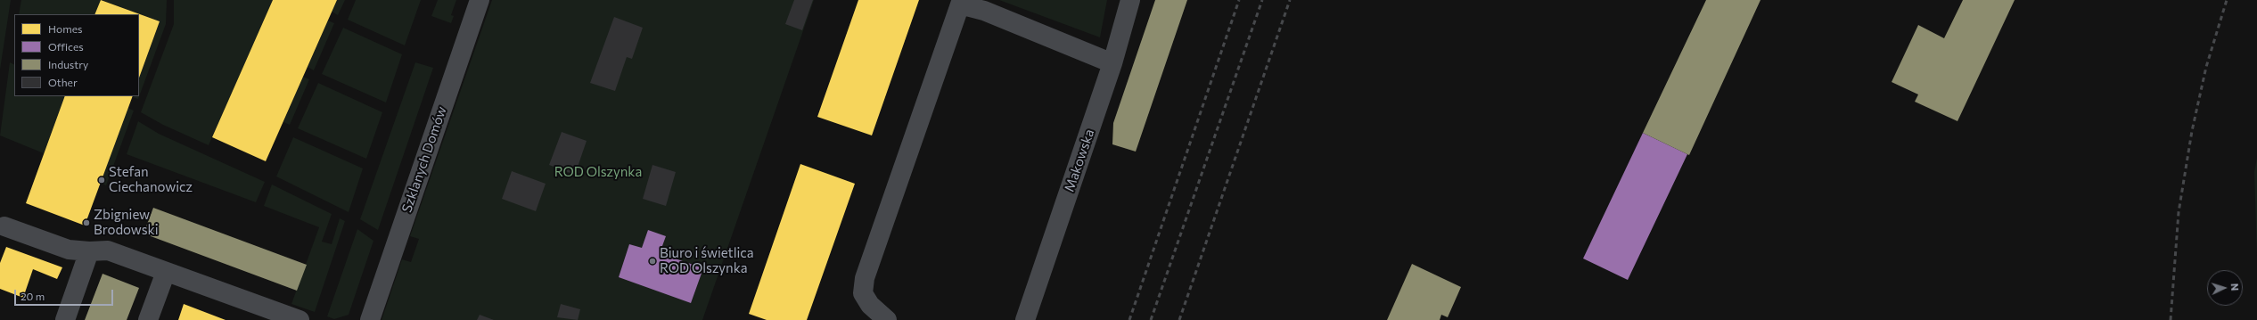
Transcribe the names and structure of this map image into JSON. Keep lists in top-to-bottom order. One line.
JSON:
{"streets":{"street":["Szklanych Domów","Makowska"]},"parks":["ROD Olszynka"],"places":["Stefan Ciechanowicz","Zbigniew Brodowski","Biuro i świetlica ROD Olszynka"],"legend":["Homes","Offices","Industry","Other"],"scale_bar":"20 m","north":"right"}
